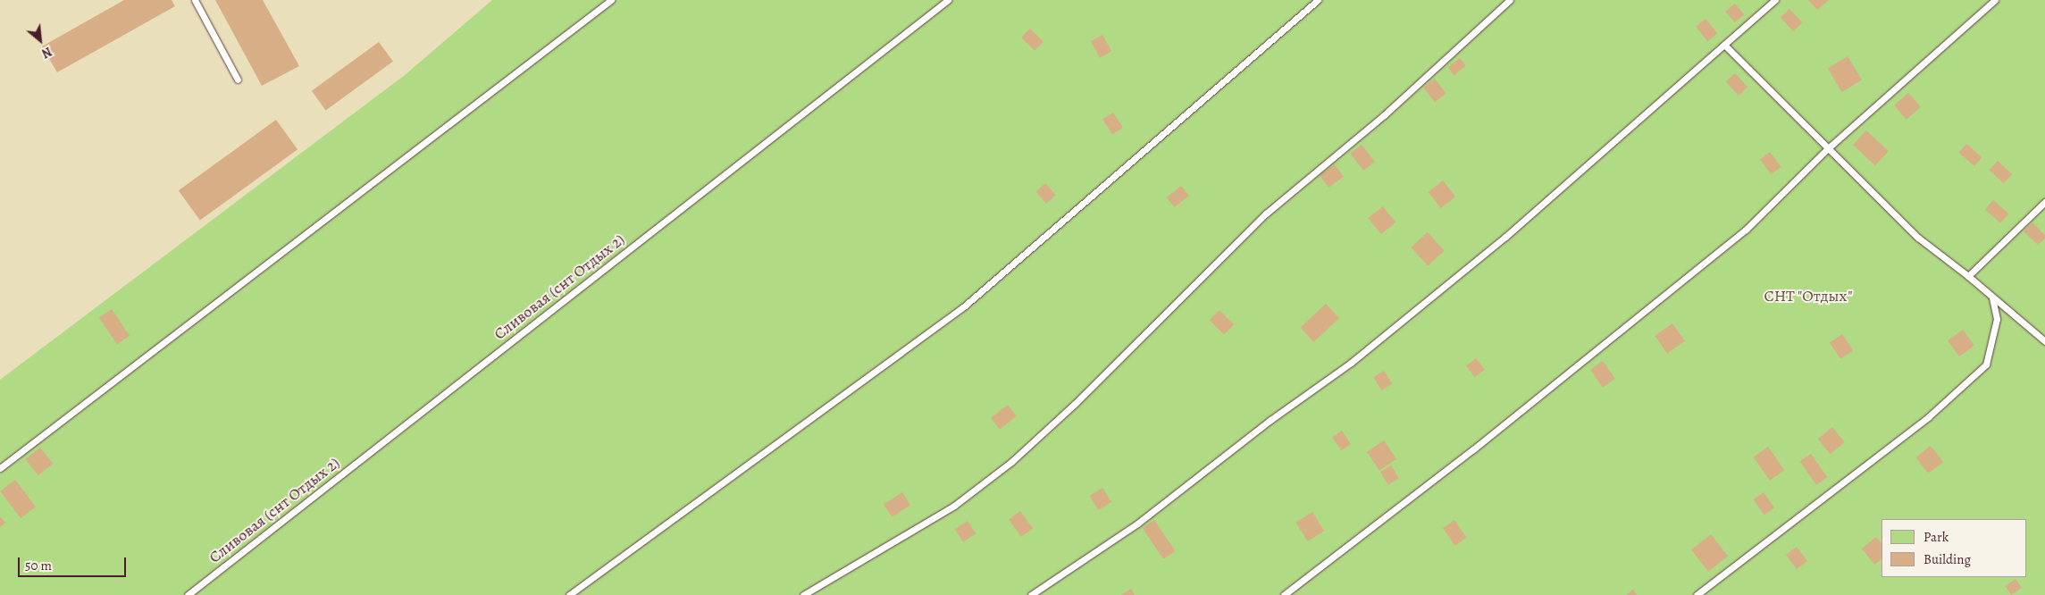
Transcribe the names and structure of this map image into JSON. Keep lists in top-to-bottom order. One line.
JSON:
{"streets":{"lane":["Сливовая (снт Отдых 2)"]},"parks":["СНТ \"Отдых\""],"legend":["Park","Building"],"scale_bar":"50 m","north":"bottom right"}
